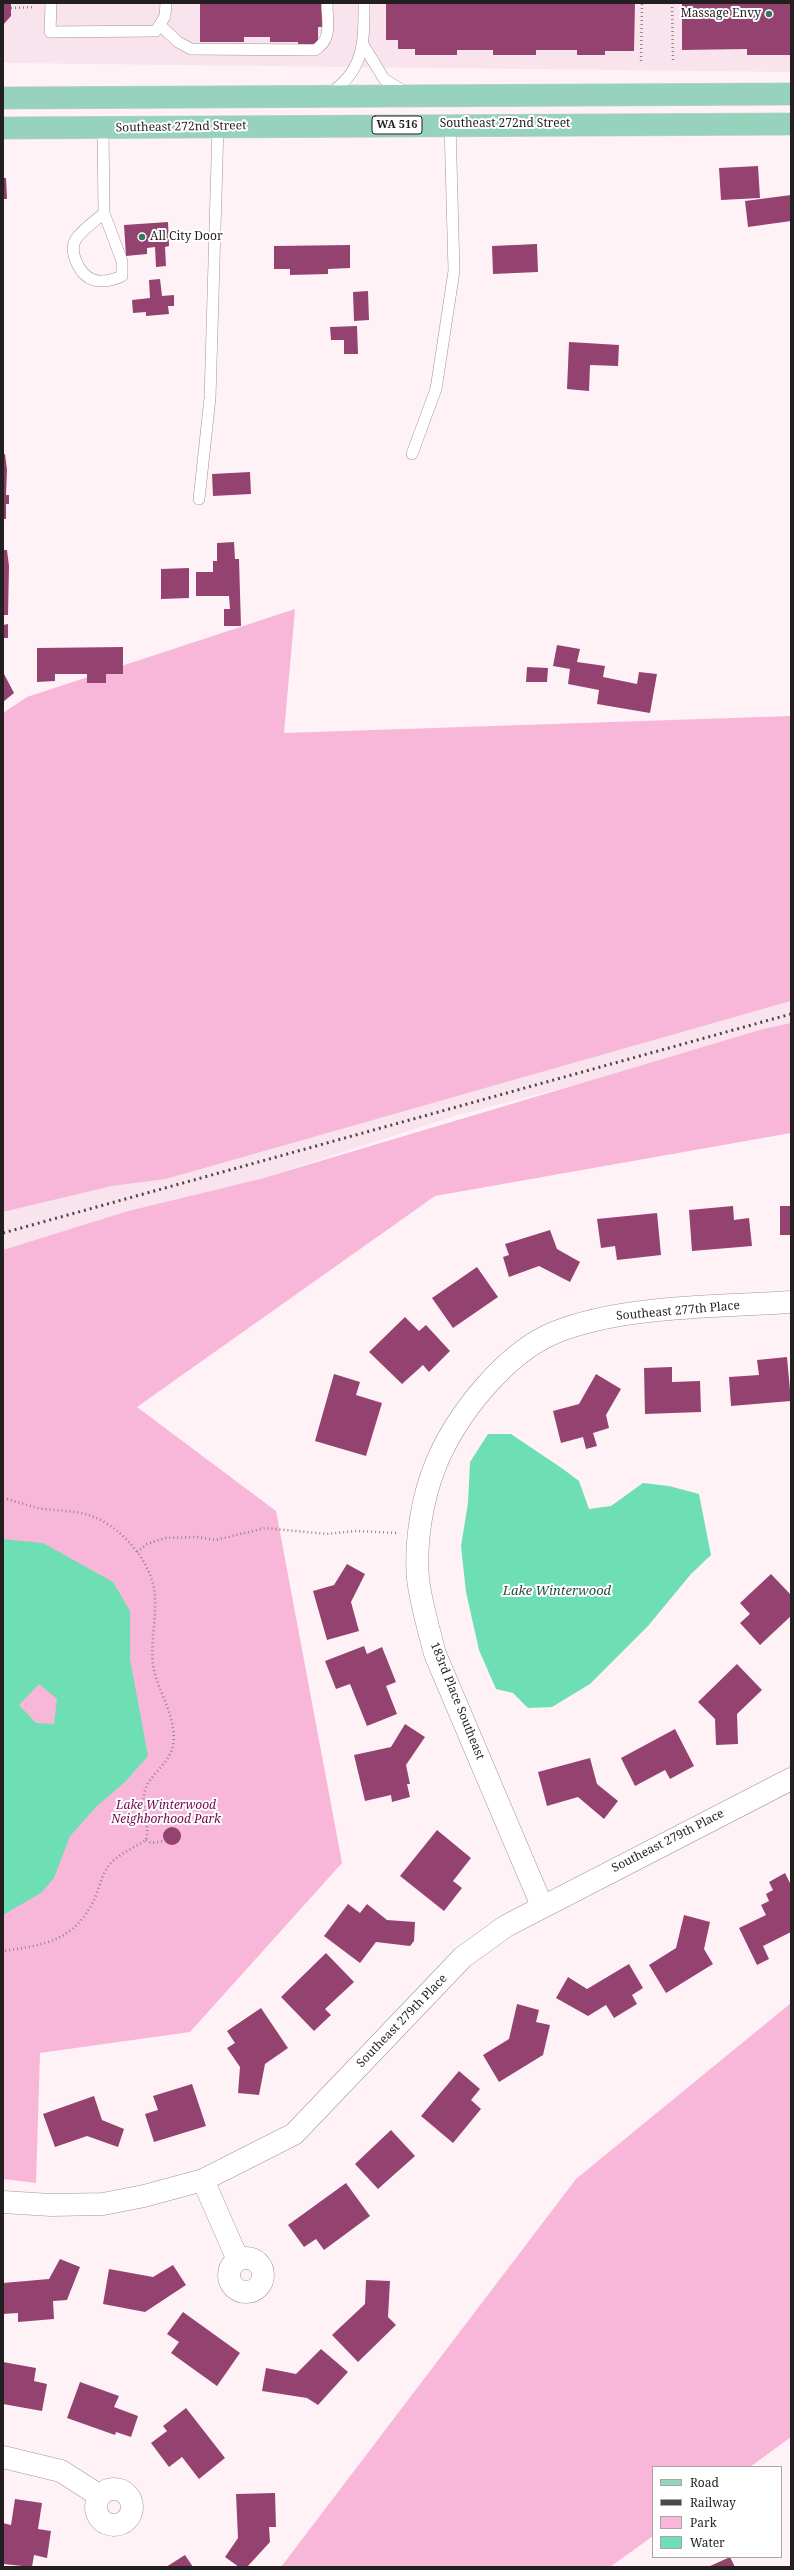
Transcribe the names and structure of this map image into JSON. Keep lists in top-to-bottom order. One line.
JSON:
{"streets":{"main road":["Southeast 272nd Street","WA 516"],"street":["Southeast 277th Place","183rd Place Southeast","Southeast 279th Place"]},"crossings":[["Southeast 277th Place","183rd Place Southeast"],["183rd Place Southeast","Southeast 279th Place"]],"water":["Lake Winterwood"],"parks":["Lake Winterwood Neighborhood Park"],"places":["Massage Envy","All City Door"],"legend":["Road","Railway","Park","Water"]}
